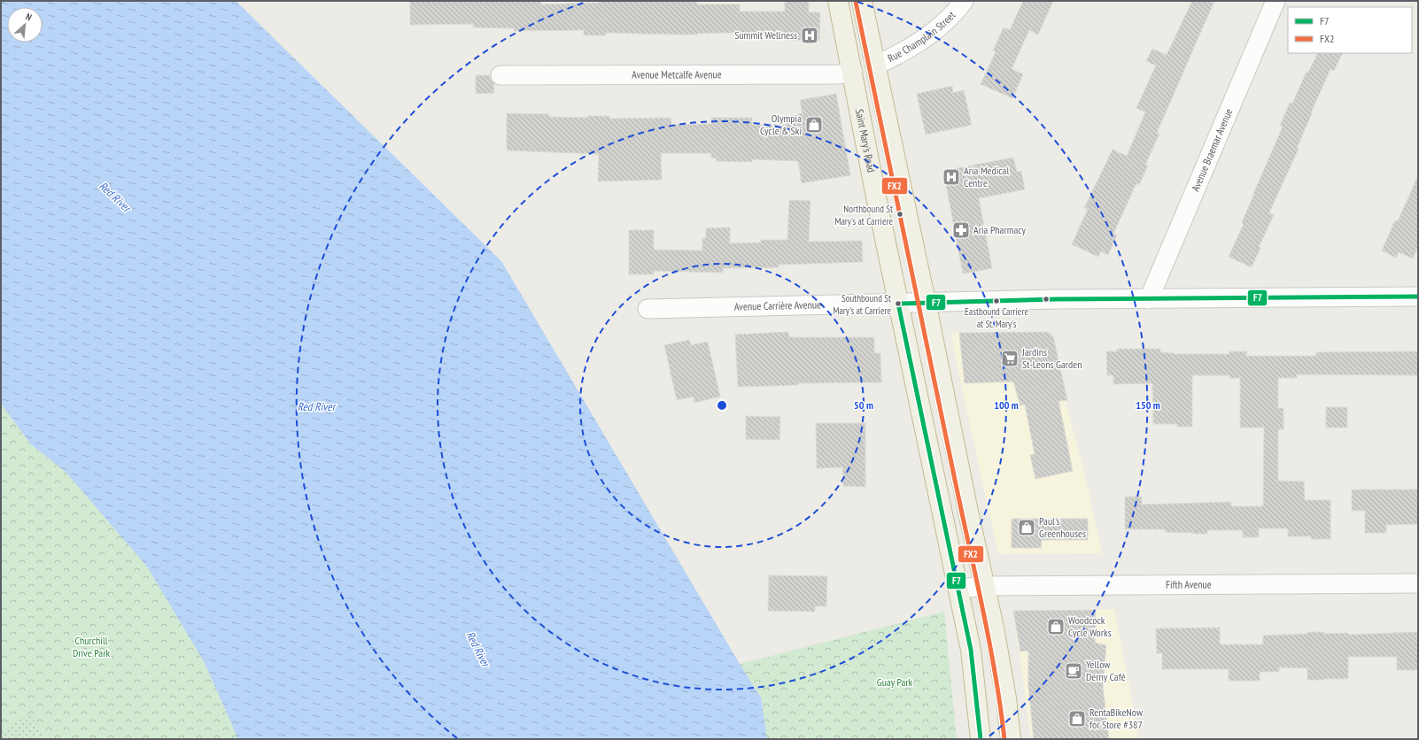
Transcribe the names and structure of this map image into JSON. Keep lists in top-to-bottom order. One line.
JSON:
{"streets":{"highway":["Saint Mary's Road"],"street":["Rue Champlain Street","Avenue Metcalfe Avenue","Avenue Braemar Avenue","Avenue Carrière Avenue","Fifth Avenue"]},"crossings":[["Avenue Metcalfe Avenue","Saint Mary's Road"],["Saint Mary's Road","Avenue Carrière Avenue"],["Saint Mary's Road","Fifth Avenue"],["Avenue Braemar Avenue","Avenue Carrière Avenue"]],"water":["Red River"],"parks":["Churchill Drive Park","Guay Park"],"places":{"hospital":["Summit Wellness","Aria Medical Centre"],"shop":["Olympia Cycle & Ski","Paul's Greenhouses","Woodcock Cycle Works","RentaBikeNow for Store #387"],"other":["Northbound St Mary's at Carriere","Eastbound Carriere at St. Mary's","Southbound St Mary's at Carriere"],"pharmacy":["Aria Pharmacy"],"supermarket":["Jardins St-Leons Garden"],"cafe":["Yellow Derny Café"]},"lines":["transit line FX2","transit line F7"],"legend":["F7","FX2"],"north":"top right","rings":["50 m","100 m","150 m"]}
